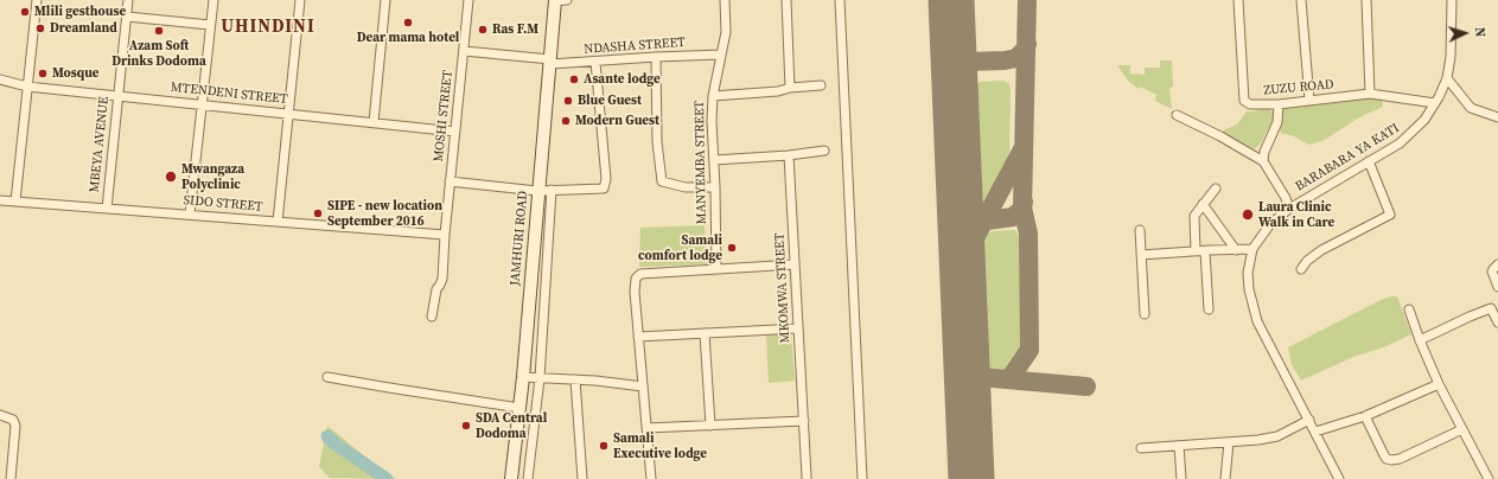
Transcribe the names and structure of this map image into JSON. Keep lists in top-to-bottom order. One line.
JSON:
{"streets":{"main road":["JAMHURI ROAD"],"street":["NDASHA STREET","ZUZU ROAD","MTENDENI STREET","MOSHI STREET","MBEYA AVENUE","BARABARA YA KATI","MANYEMBA STREET","SIDO STREET","MKOMWA STREET"]},"crossings":[["NDASHA STREET","MOSHI STREET"],["NDASHA STREET","MANYEMBA STREET"],["NDASHA STREET","JAMHURI ROAD"],["ZUZU ROAD","BARABARA YA KATI"],["MTENDENI STREET","MOSHI STREET"],["MTENDENI STREET","MBEYA AVENUE"],["MOSHI STREET","SIDO STREET"],["MBEYA AVENUE","SIDO STREET"]],"districts":["UHINDINI"],"places":["Mlili gesthouse","Dear mama hotel","Dreamland","Ras F.M","Azam Soft Drinks Dodoma","Mosque","Asante lodge","Blue Guest","Modern Guest","Mwangaza Polyclinic","SIPE - new location September 2016","Laura Clinic Walk in Care","Samali comfort lodge","SDA Central Dodoma","Samali Executive lodge"],"north":"right"}
